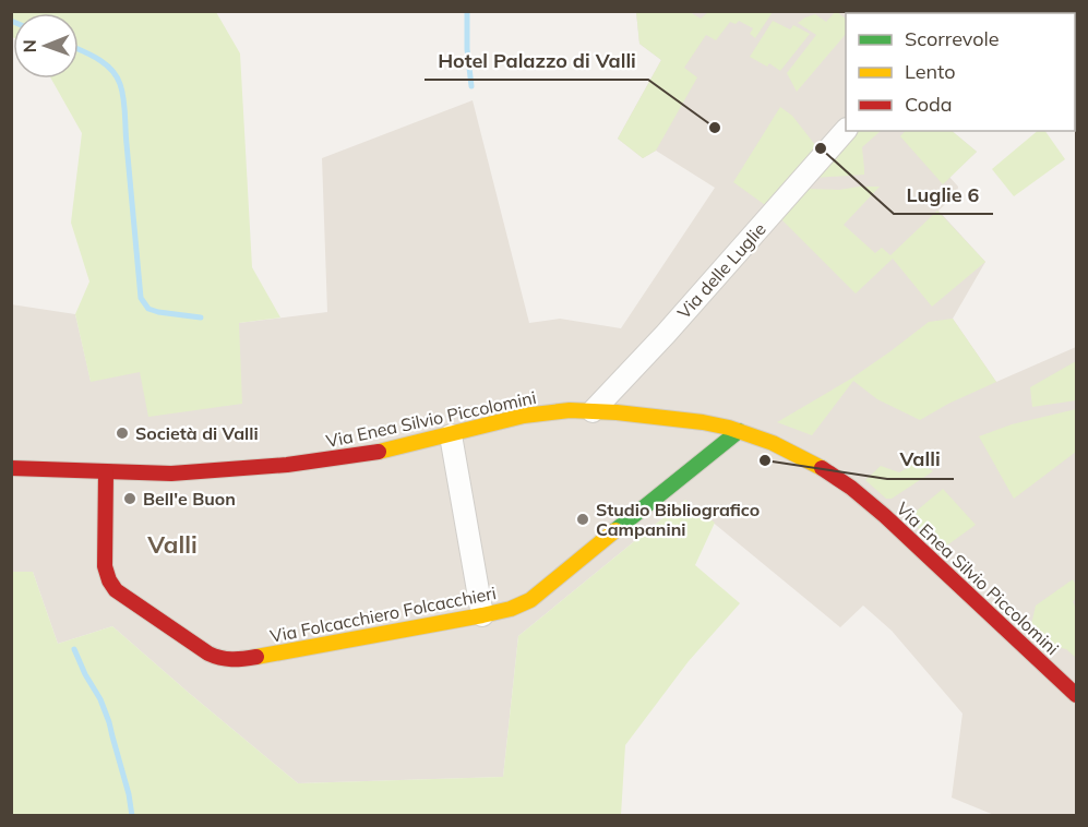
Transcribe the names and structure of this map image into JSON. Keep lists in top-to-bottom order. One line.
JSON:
{"streets":{"main road":["Via Enea Silvio Piccolomini","Via Folcacchiero Folcacchieri"],"street":["Via delle Luglie"]},"crossings":[["Via delle Luglie","Via Enea Silvio Piccolomini"],["Via Enea Silvio Piccolomini","Via Folcacchiero Folcacchieri"]],"districts":["Valli"],"places":["Hotel Palazzo di Valli","Luglie 6","Società di Valli","Valli","Bell'e Buon","Studio Bibliografico Campanini"],"legend":["Scorrevole","Lento","Coda"],"north":"left"}
